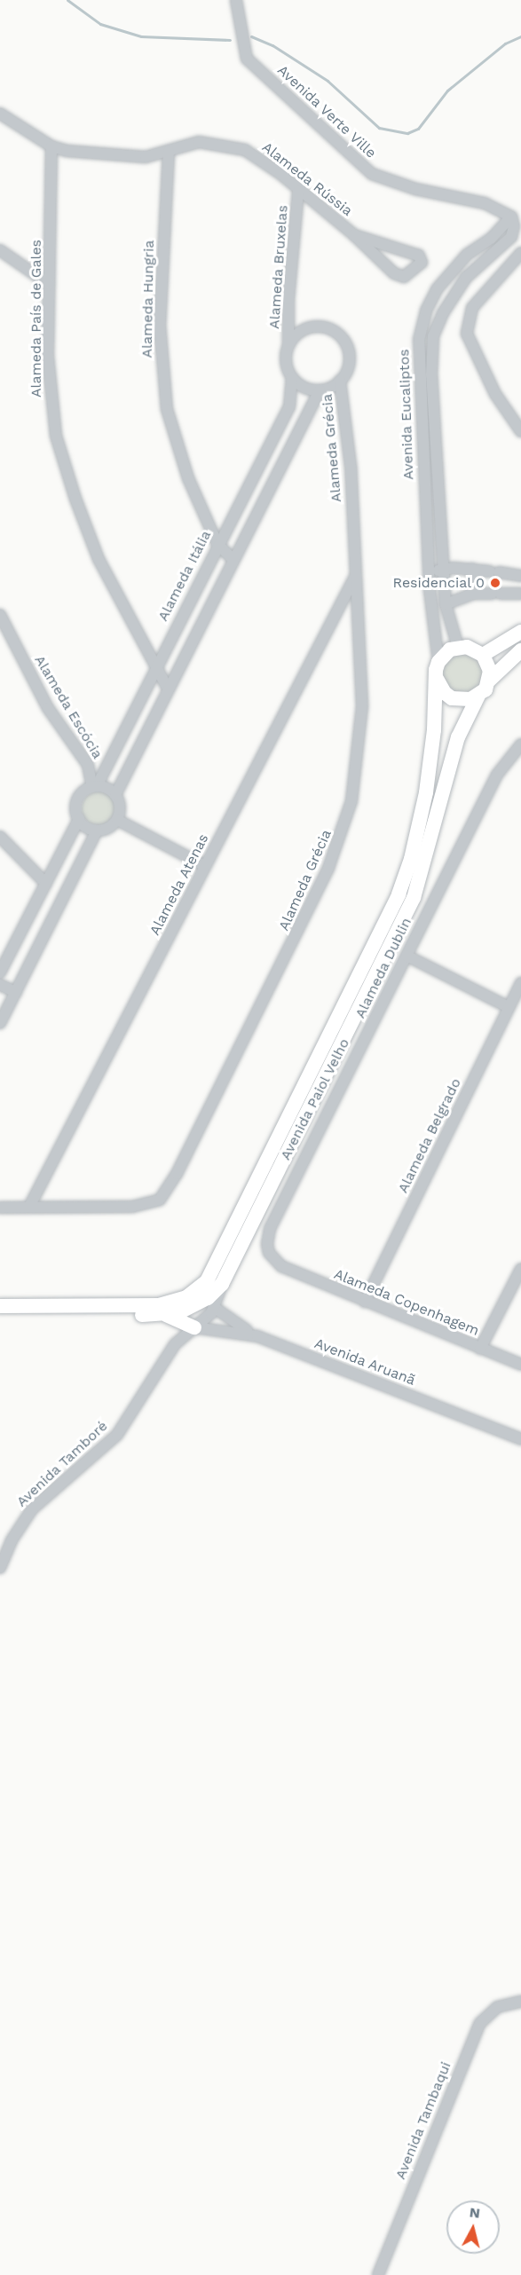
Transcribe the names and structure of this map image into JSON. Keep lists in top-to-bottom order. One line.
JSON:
{"streets":{"main road":["Avenida Paiol Velho"],"street":["Avenida Verte Ville","Alameda Rússia","Alameda Bruxelas","Alameda Hungria","Alameda País de Gales","Avenida Eucaliptos","Alameda Grécia","Alameda Itália","Alameda Escócia","Alameda Atenas","Alameda Dublin","Alameda Belgrado","Alameda Copenhagem","Avenida Aruanã","Avenida Tamboré","Avenida Tambaqui"]},"crossings":[["Avenida Verte Ville","Avenida Eucaliptos"],["Alameda Rússia","Alameda Bruxelas"],["Alameda Rússia","Alameda Hungria"],["Alameda Rússia","Alameda País de Gales"],["Alameda Bruxelas","Alameda Grécia"],["Alameda Bruxelas","Alameda Itália"],["Alameda Hungria","Alameda Itália"],["Alameda País de Gales","Alameda Itália"],["Avenida Eucaliptos","Avenida Paiol Velho"],["Alameda Grécia","Alameda Itália"],["Alameda Grécia","Alameda Atenas"],["Alameda Itália","Alameda Escócia"],["Alameda Dublin","Alameda Copenhagem"],["Avenida Paiol Velho","Avenida Tamboré"],["Alameda Belgrado","Alameda Copenhagem"],["Avenida Aruanã","Avenida Tamboré"]],"places":["Residencial 0"],"north":"top"}
